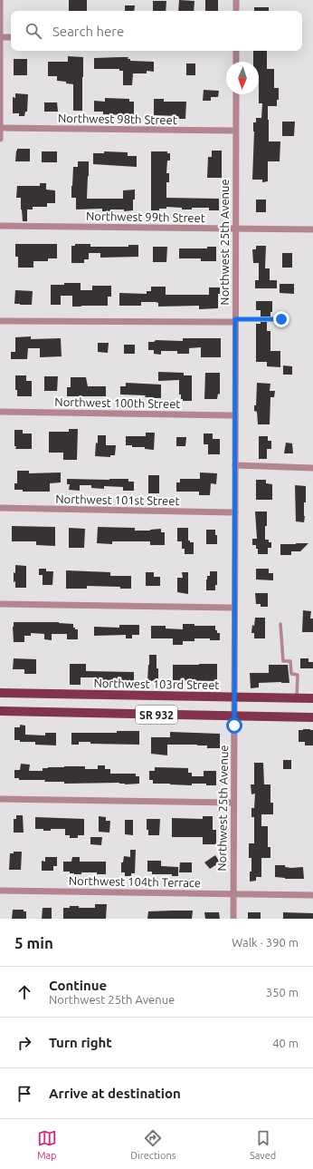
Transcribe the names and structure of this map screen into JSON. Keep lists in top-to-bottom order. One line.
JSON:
{"streets":{"main road":["Northwest 103rd Street","SR 932"],"street":["Northwest 98th Street","Northwest 99th Street","Northwest 25th Avenue","Northwest 100th Street","Northwest 101st Street","Northwest 104th Terrace"]},"crossings":[["Northwest 98th Street","Northwest 25th Avenue"],["Northwest 99th Street","Northwest 25th Avenue"],["Northwest 25th Avenue","Northwest 100th Street"],["Northwest 25th Avenue","Northwest 101st Street"],["Northwest 25th Avenue","Northwest 103rd Street"],["Northwest 25th Avenue","SR 932"],["Northwest 25th Avenue","Northwest 104th Terrace"]],"north":"bottom","page":{"search":"Search here","heading":["5 min","Walk · 390 m"],"list":[["Continue","Northwest 25th Avenue","350 m"],["Turn right","40 m"],"Arrive at destination"],"nav":["Map","Directions","Saved"]}}
